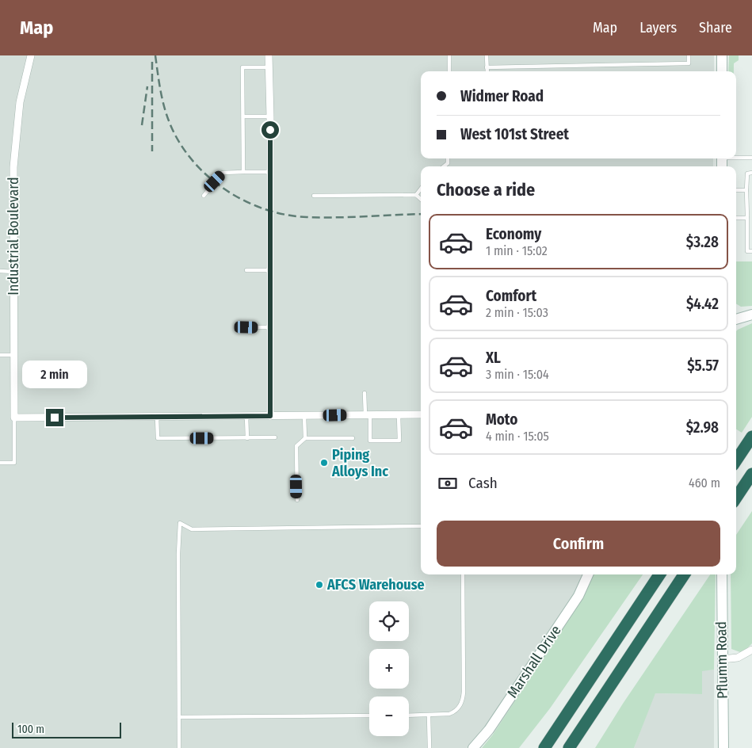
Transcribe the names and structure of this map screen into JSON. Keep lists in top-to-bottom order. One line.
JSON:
{"streets":{"street":["Industrial Boulevard","Pflumm Road","Marshall Drive"]},"places":["Piping Alloys Inc","AFCS Warehouse"],"scale_bar":"100 m","page":{"header":"Map","nav":["Map","Layers","Share"],"banner":["Widmer Road","West 101st Street"],"heading":"Choose a ride","list":[{"name":"Economy","note":"1 min · 15:02","value":"$3.28"},{"name":"Comfort","note":"2 min · 15:03","value":"$4.42"},{"name":"XL","note":"3 min · 15:04","value":"$5.57"},{"name":"Moto","note":"4 min · 15:05","value":"$2.98"}],"bubble":"2 min","pay":["Cash","460 m"],"buttons":"Confirm","map_buttons":["+","−"],"scale":"100 m"}}
